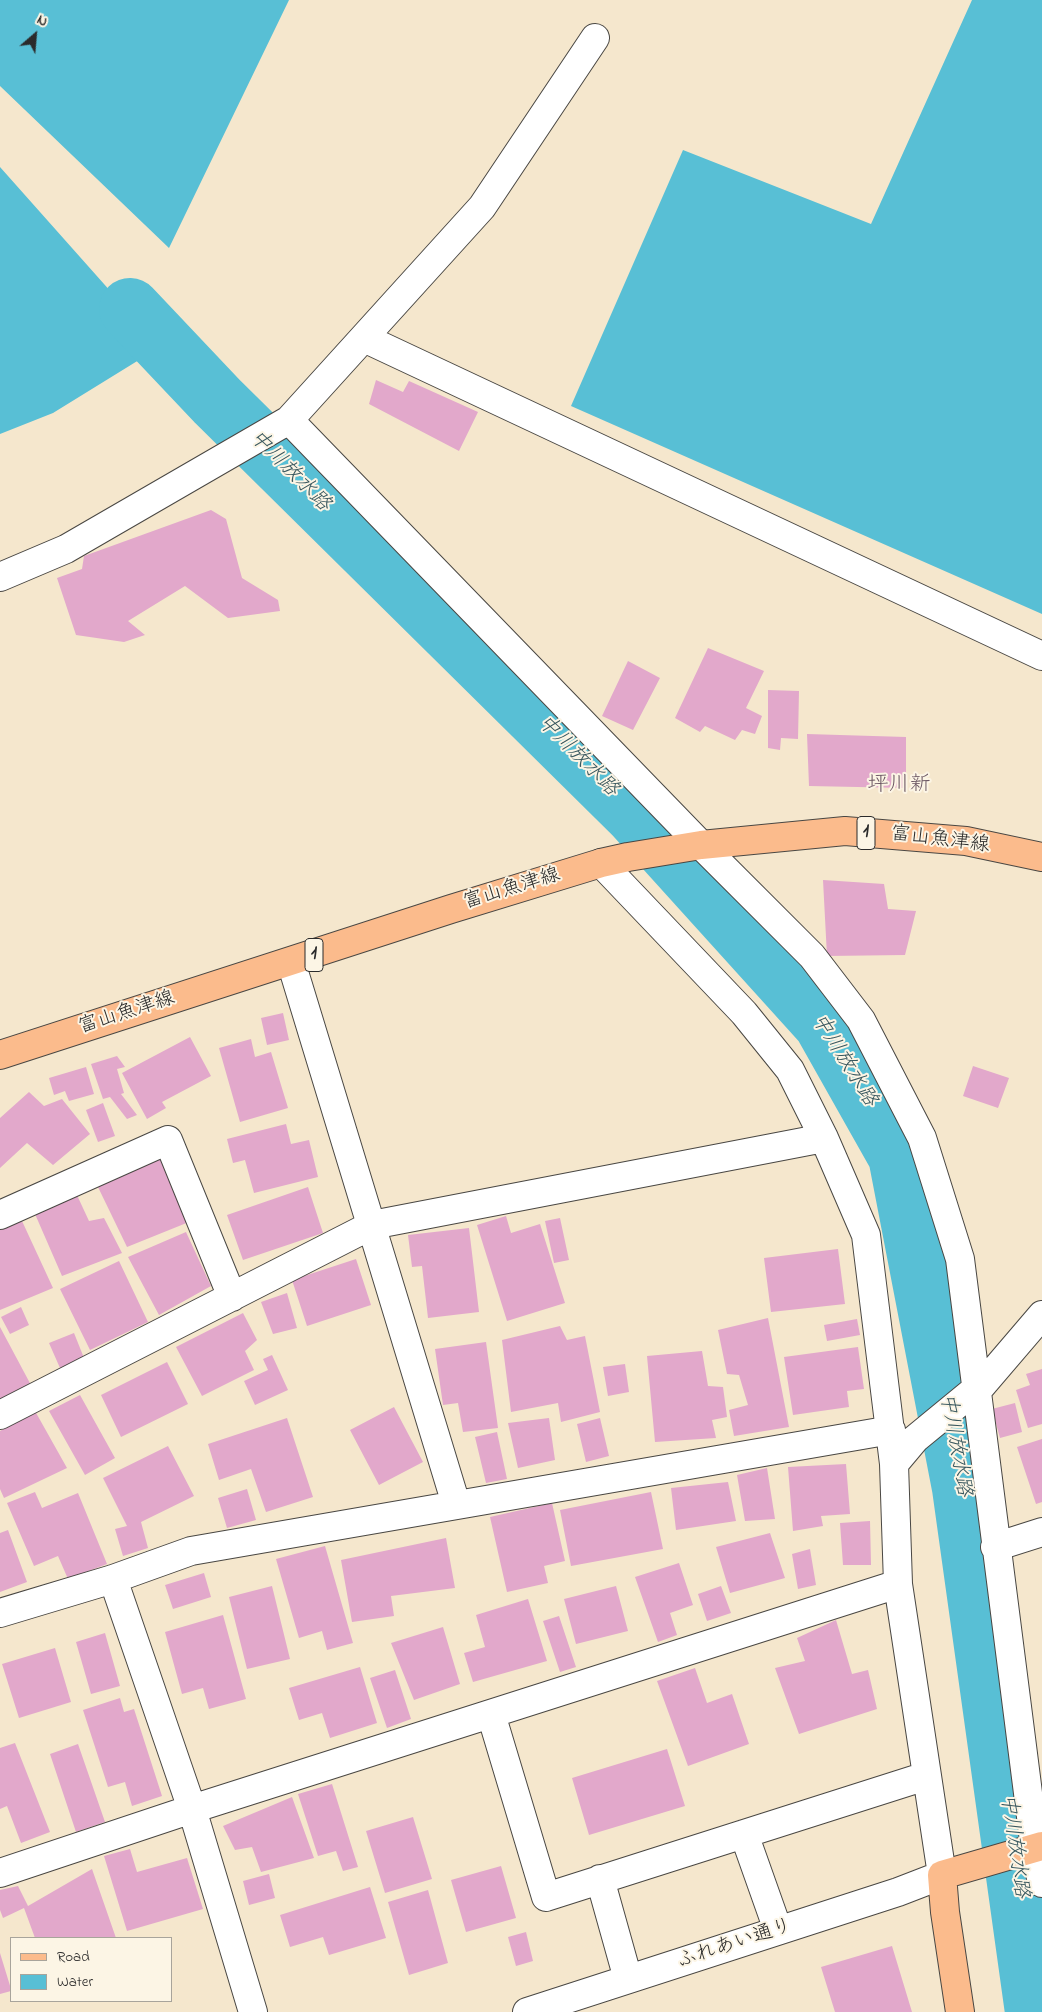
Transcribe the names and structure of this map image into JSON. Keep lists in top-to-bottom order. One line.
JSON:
{"streets":{"main road":["1","富山魚津線"],"street":["ふれあい通り"]},"districts":["坪川新"],"water":["中川放水路"],"legend":["Road","Water"],"north":"top right"}
